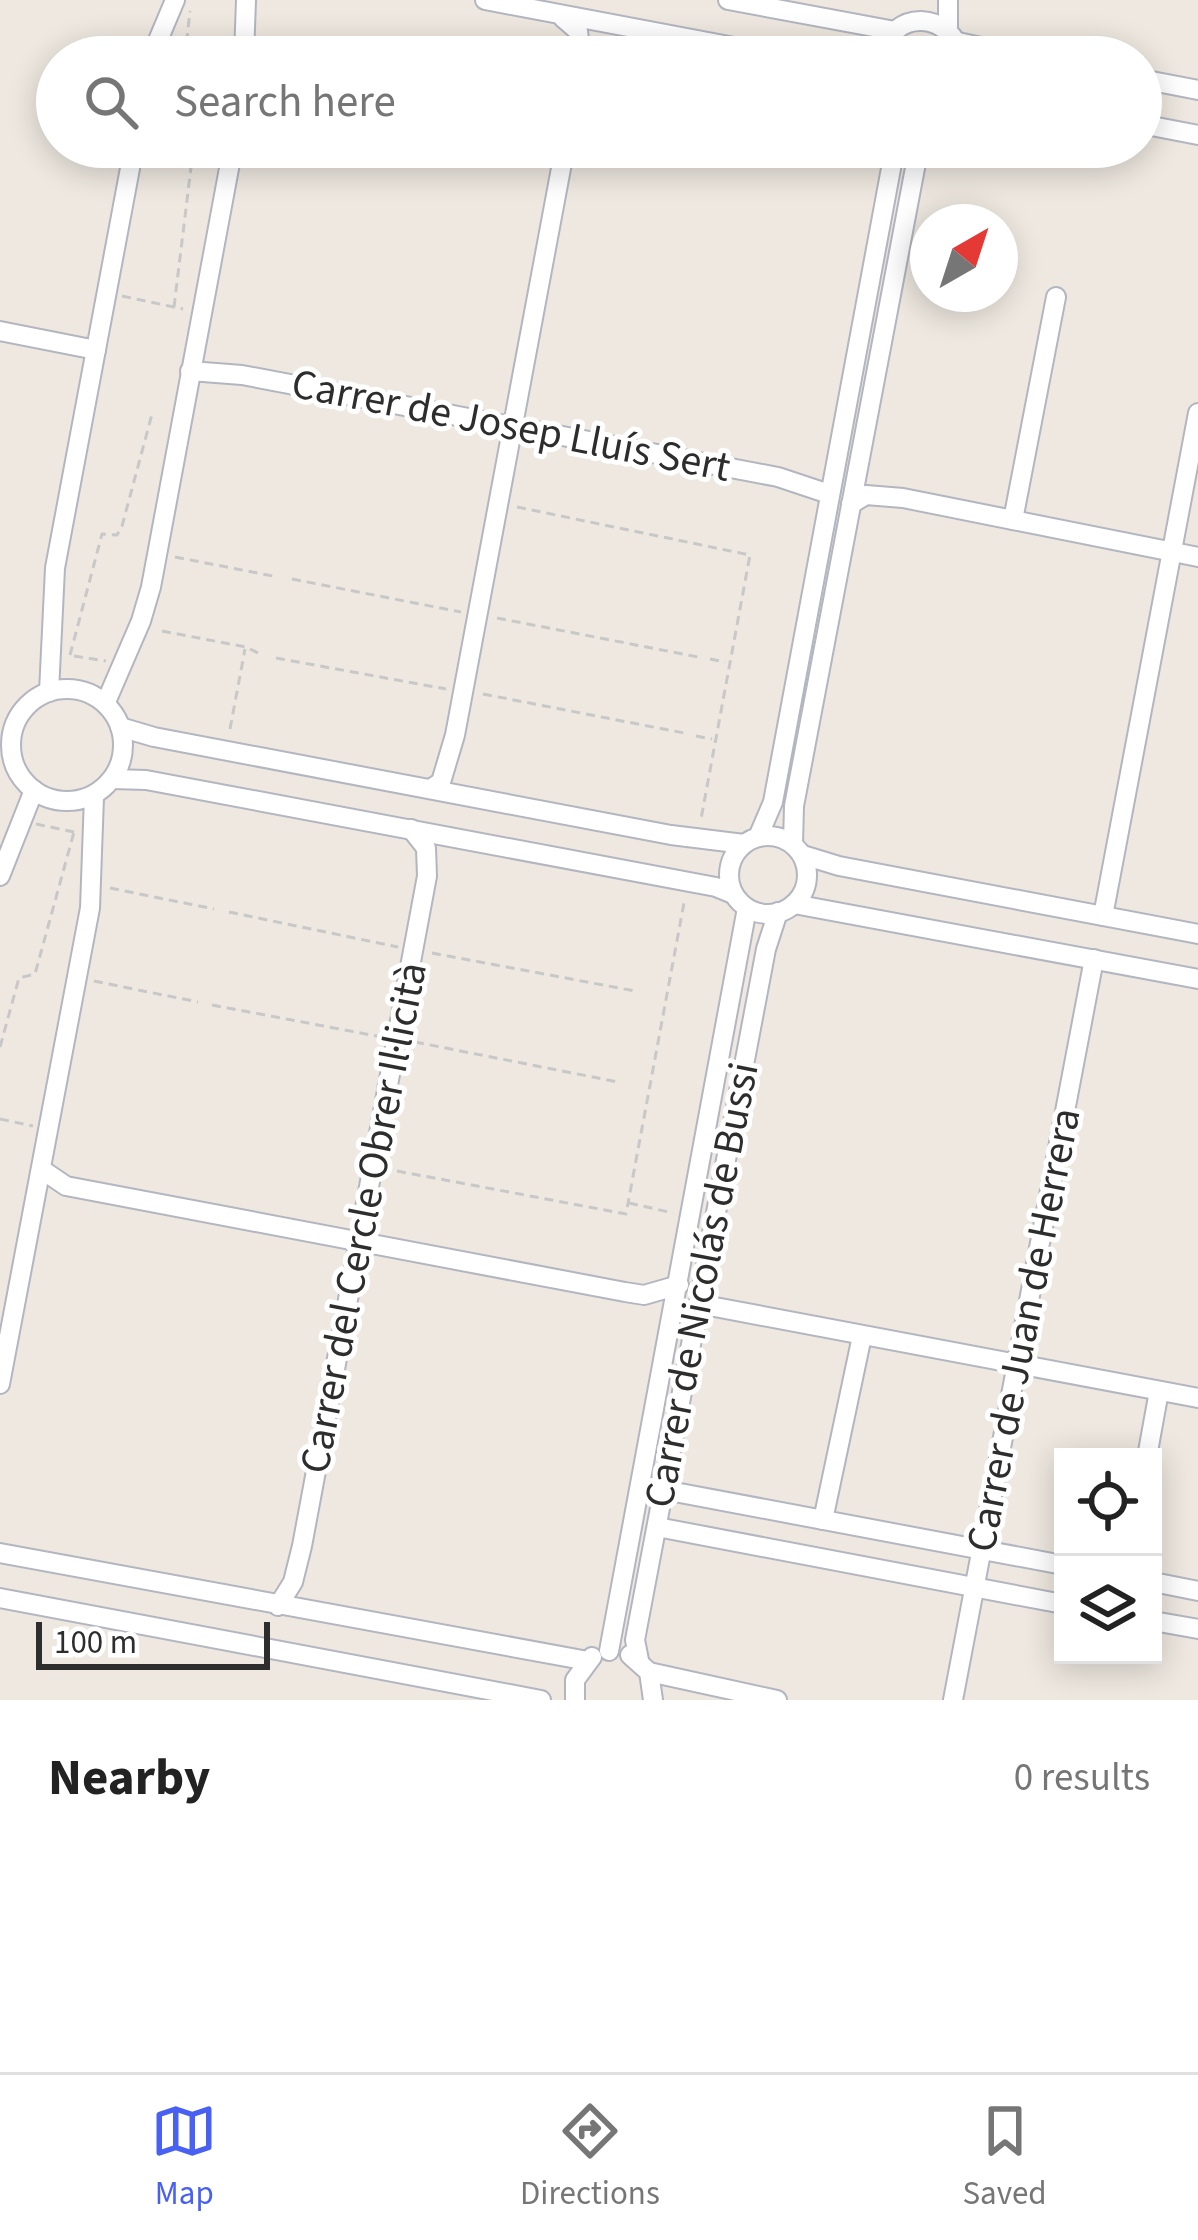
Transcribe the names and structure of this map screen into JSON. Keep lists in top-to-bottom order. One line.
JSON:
{"streets":{"street":["Carrer de Josep Lluís Sert","Carrer del Cercle Obrer Il·licità","Carrer de Nicolás de Bussi","Carrer de Juan de Herrera"]},"scale_bar":"100 m","north":"top right","page":{"search":"Search here","scale":"100 m","heading":["Nearby","0 results"],"nav":["Map","Directions","Saved"]}}
